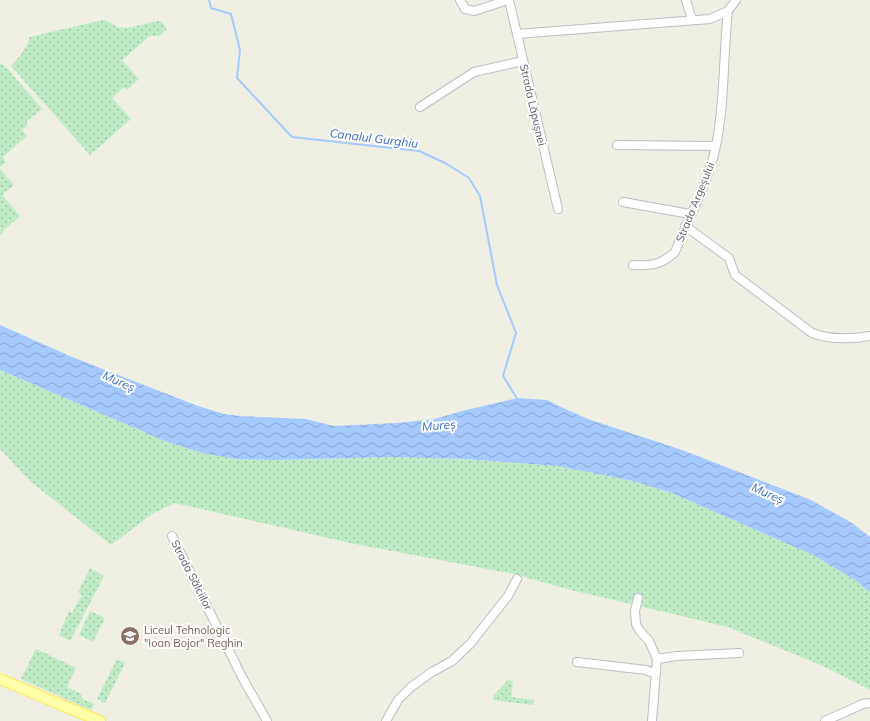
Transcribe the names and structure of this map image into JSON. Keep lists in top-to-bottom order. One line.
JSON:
{"streets":{"street":["Strada Lăpușnei","Strada Argeșului","Strada Sălciilor"]},"water":["Canalul Gurghiu","Mureș"],"places":{"school or university":["Liceul Tehnologic \"Ioan Bojor\" Reghin"]}}
